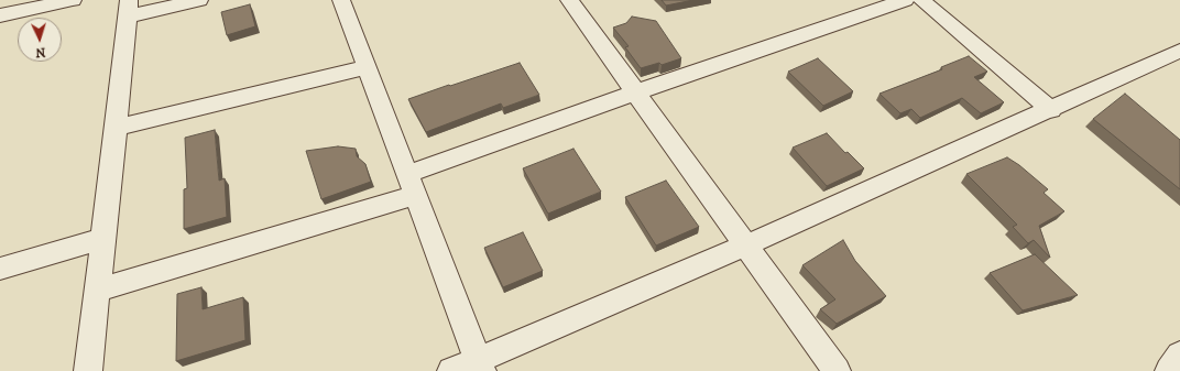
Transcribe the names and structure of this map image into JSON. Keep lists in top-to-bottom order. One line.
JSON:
{"north":"bottom"}
